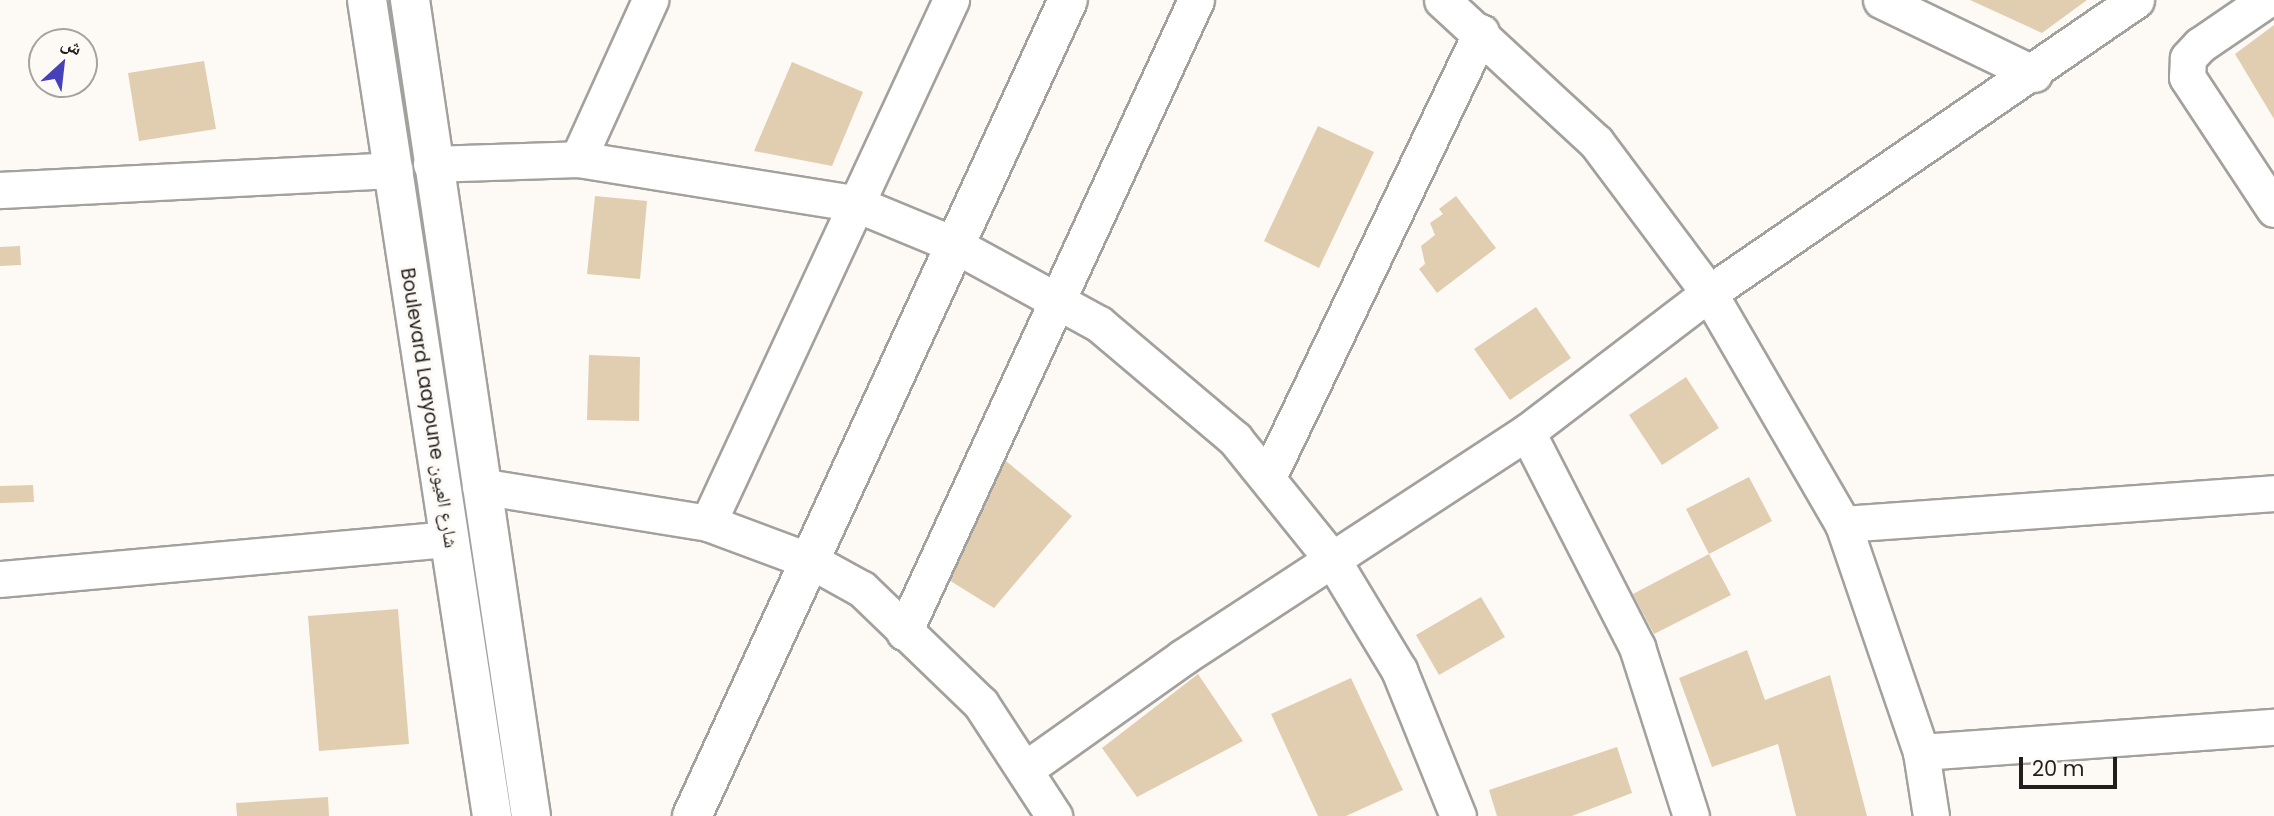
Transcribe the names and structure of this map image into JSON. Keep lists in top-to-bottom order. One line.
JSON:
{"streets":{"street":["Boulevard Laayoune شارع العيون"]},"scale_bar":"20 m","north":"top right"}
